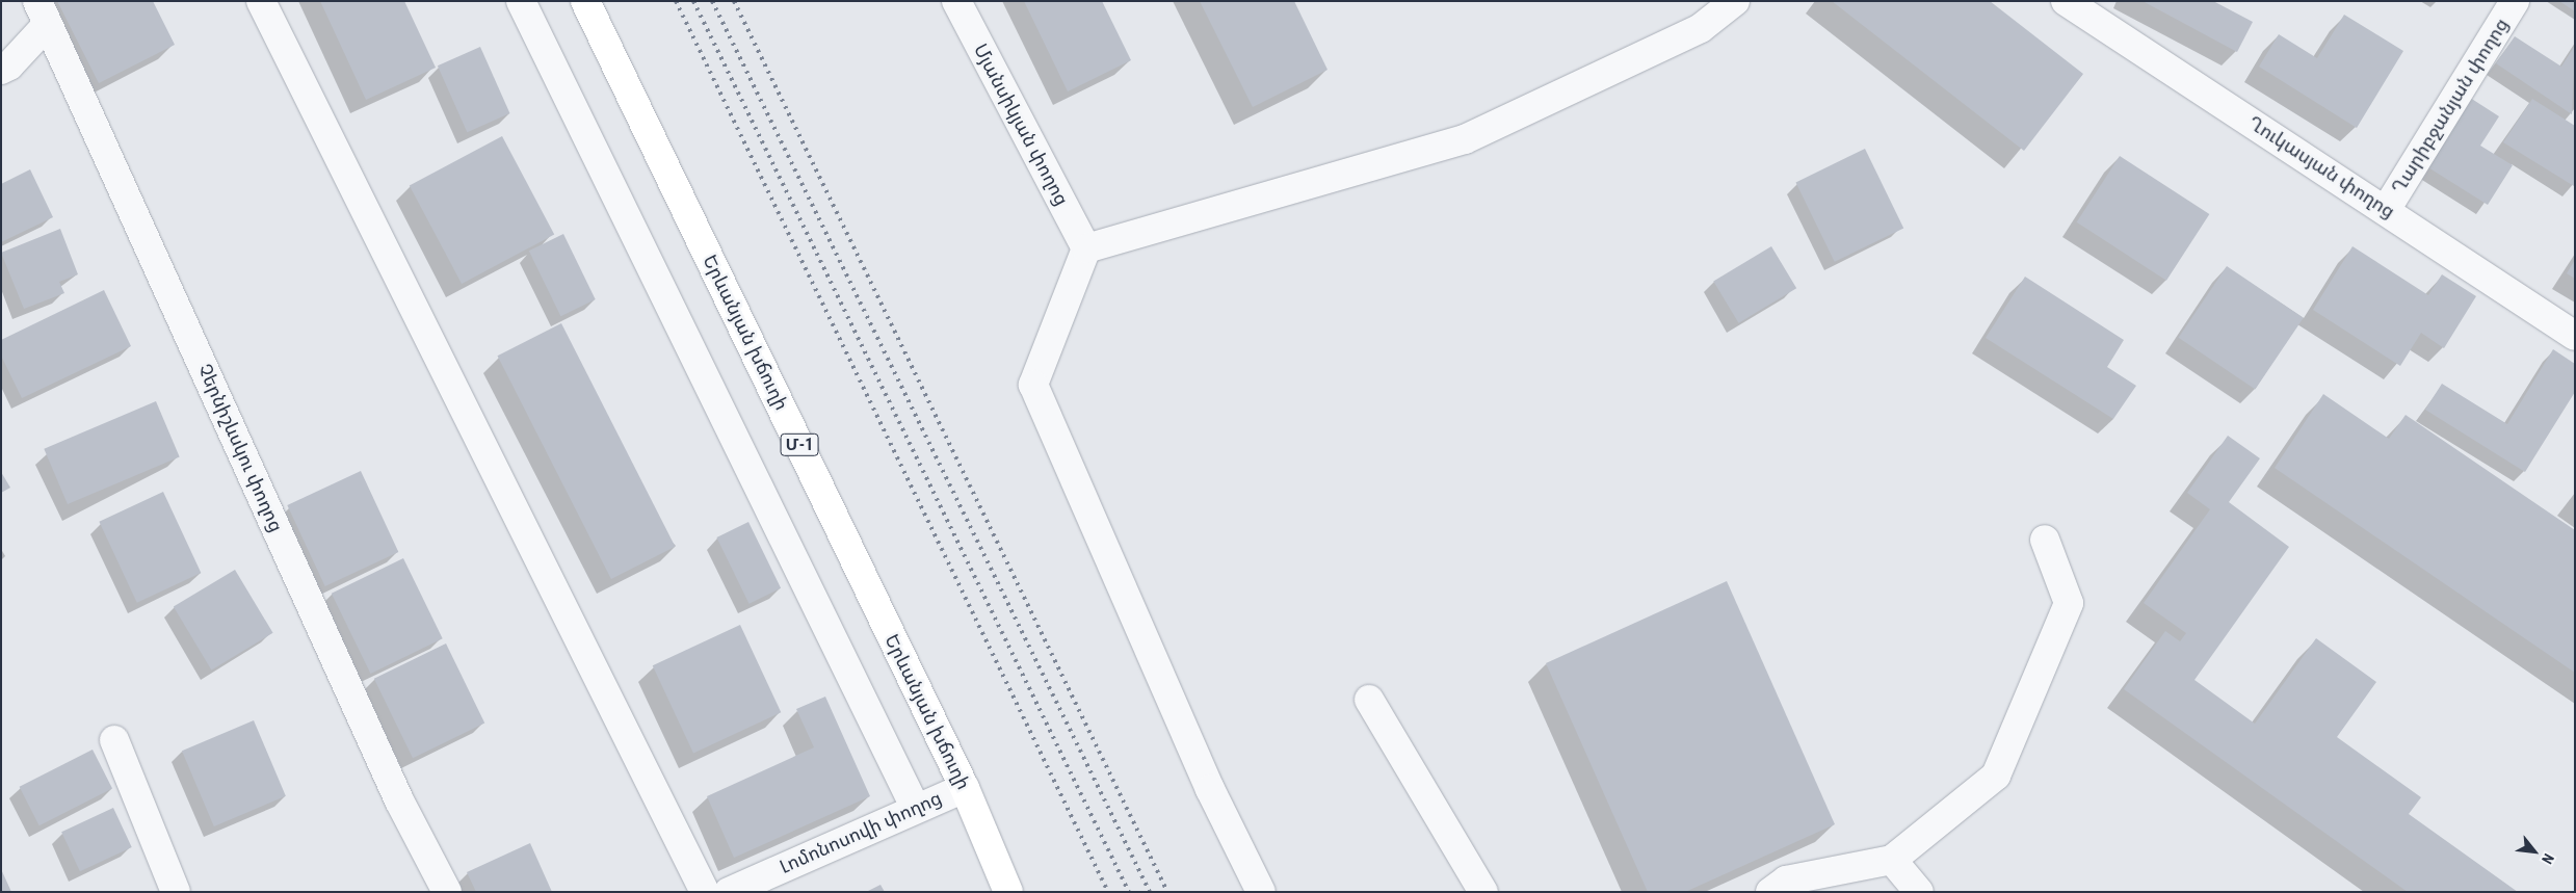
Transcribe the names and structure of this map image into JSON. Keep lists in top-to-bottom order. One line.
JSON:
{"streets":{"highway":["Երևանյան խճուղի","Մ-1"],"street":["Ղարիբջանյան փողոց","Մյանսիկյան փողոց","Ղուկասյան փողոց","Չերնիշևսկու փողոց","Լոմոնոսովի փողոց"]},"crossings":[["Ղարիբջանյան փողոց","Ղուկասյան փողոց"],["Երևանյան խճուղի","Լոմոնոսովի փողոց"]],"north":"bottom right"}
